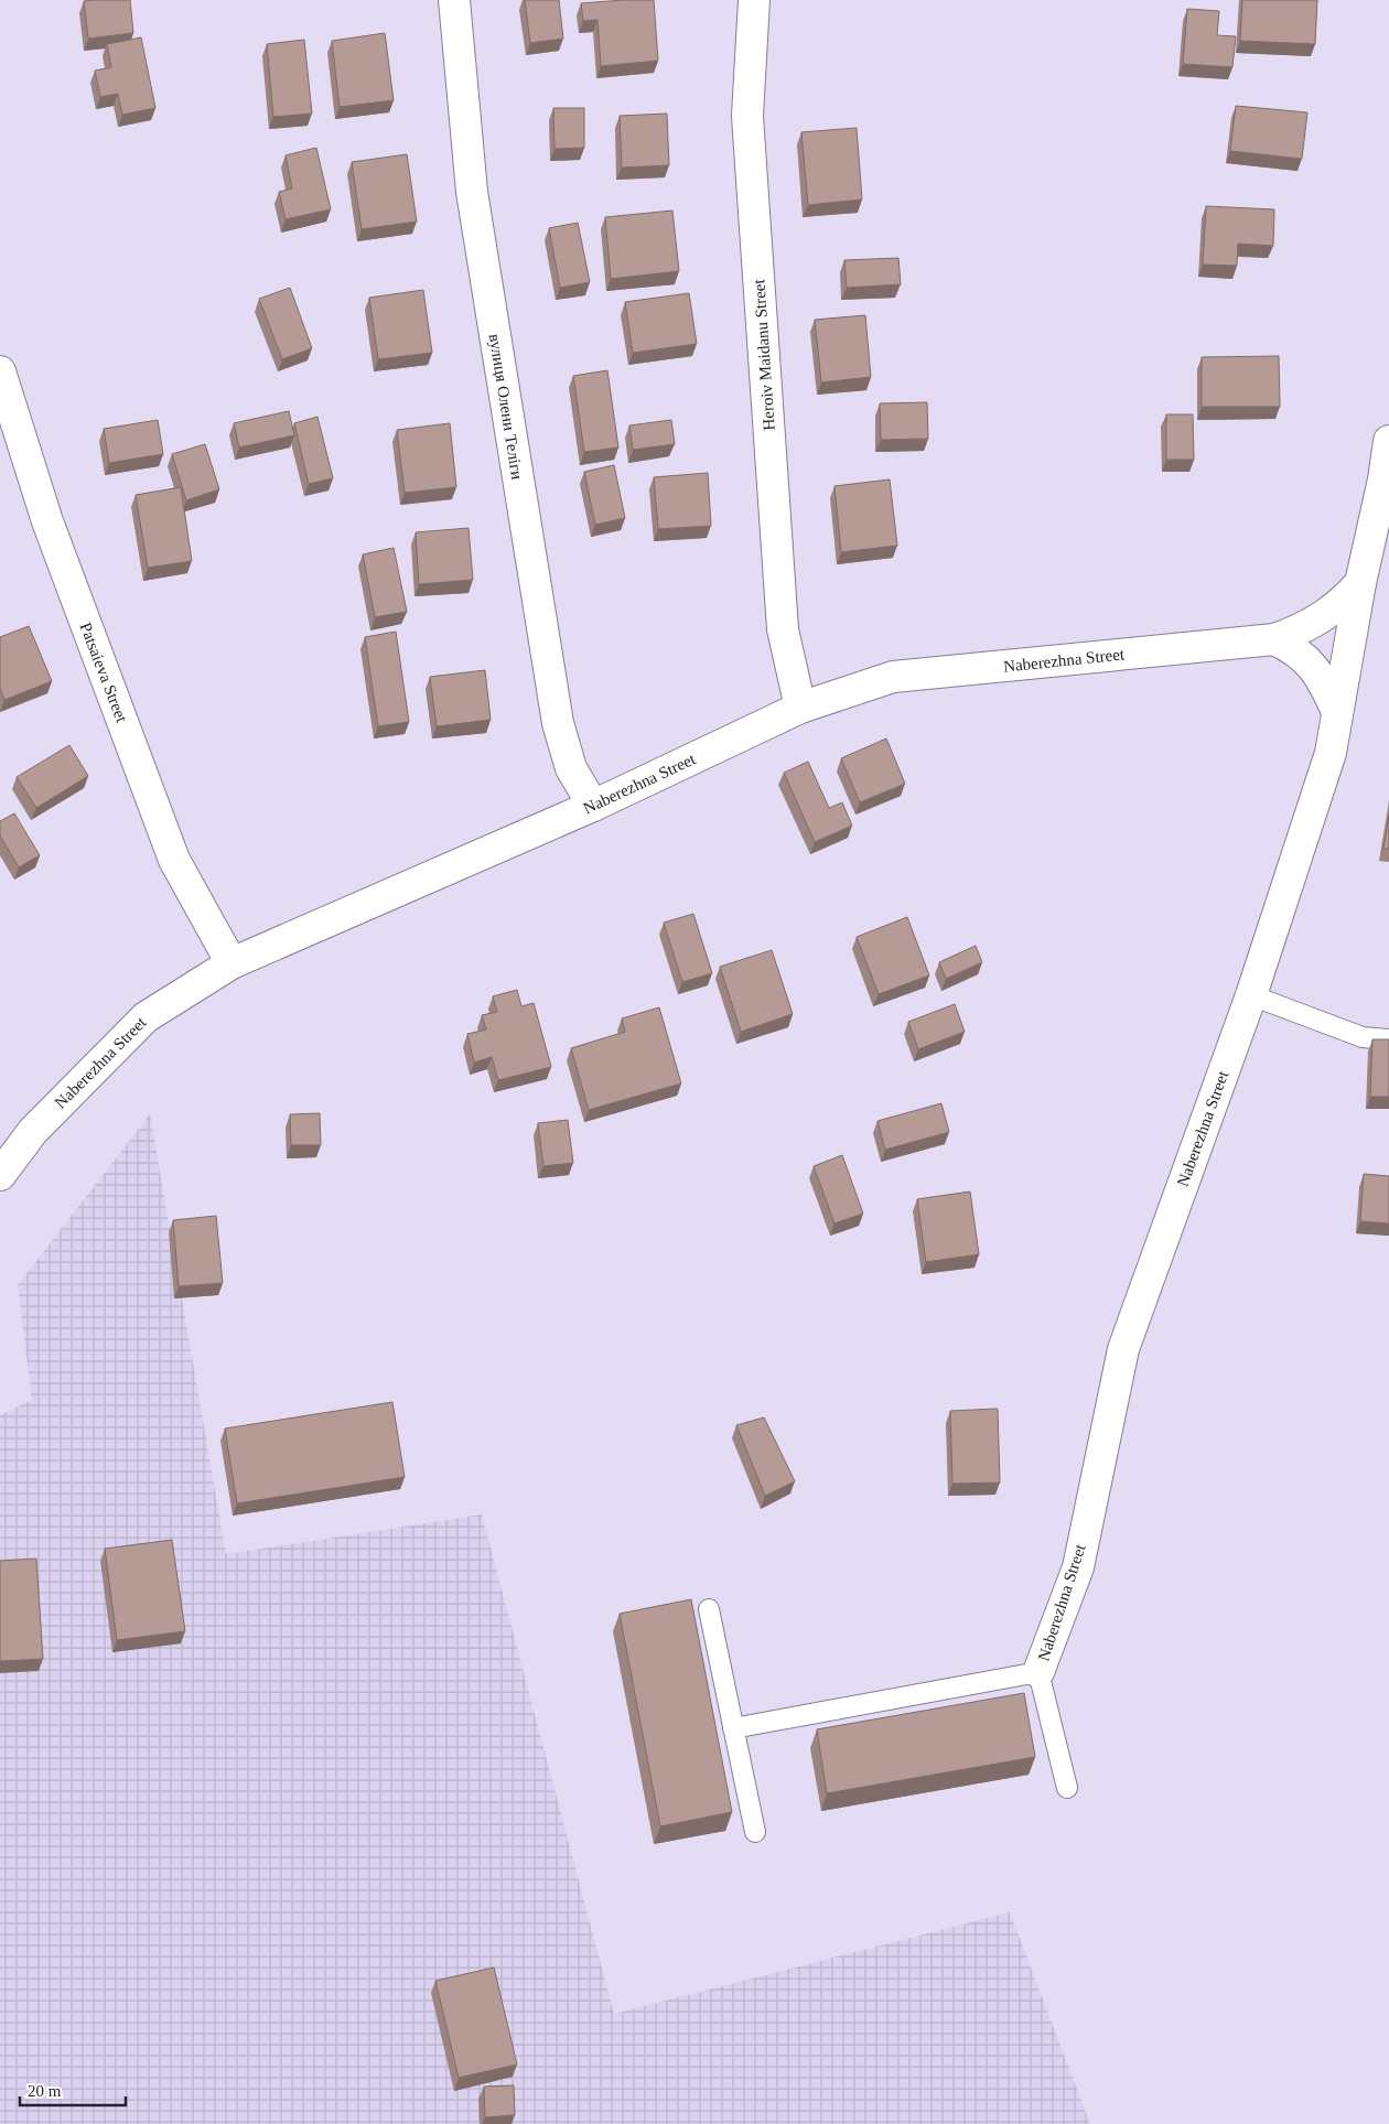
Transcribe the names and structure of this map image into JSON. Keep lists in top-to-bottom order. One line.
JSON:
{"streets":{"street":["Heroiv Maidanu Street","вулиця Олени Теліги","Naberezhna Street","Patsaieva Street"]},"crossings":[["Heroiv Maidanu Street","Naberezhna Street"],["вулиця Олени Теліги","Naberezhna Street"],["Naberezhna Street","Patsaieva Street"]],"scale_bar":"20 m"}
